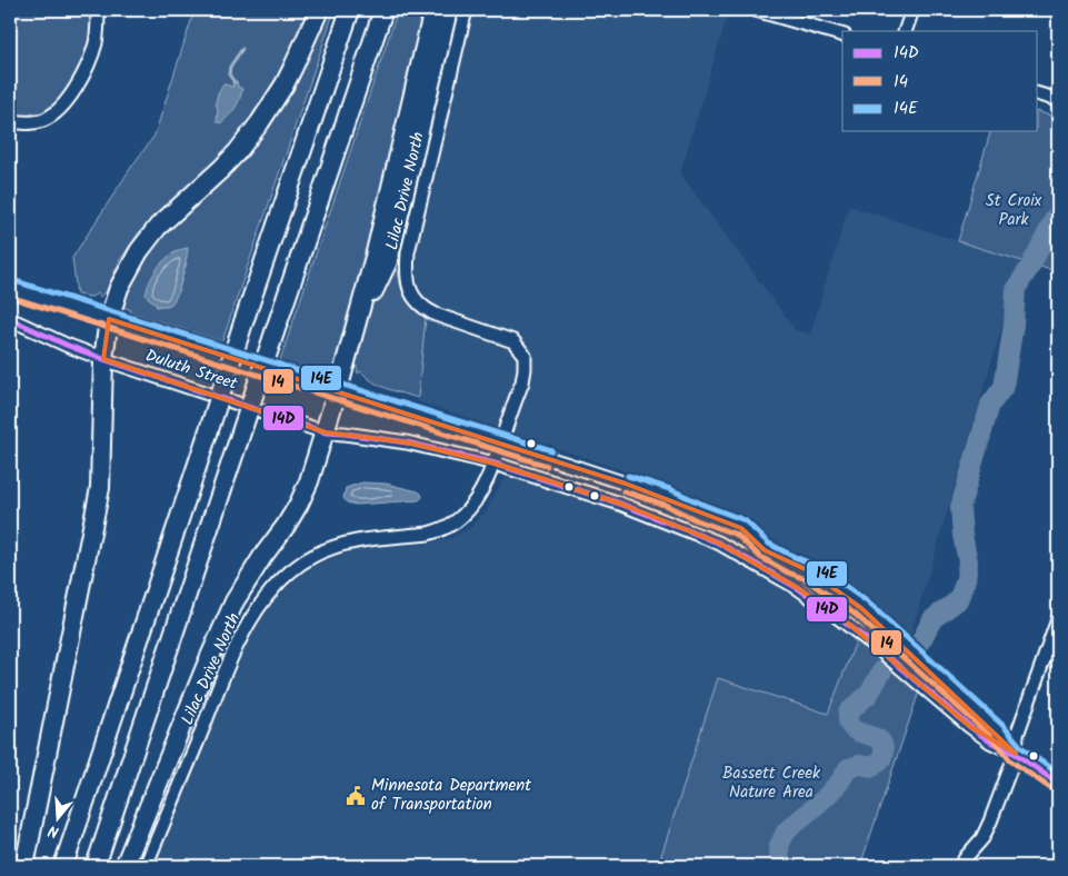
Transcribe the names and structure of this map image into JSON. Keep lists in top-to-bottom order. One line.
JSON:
{"streets":{"street":["Lilac Drive North","Duluth Street"]},"crossings":[["Lilac Drive North","Duluth Street"]],"parks":["St Croix Park","Bassett Creek Nature Area"],"places":{"public building":["Minnesota Department of Transportation"]},"lines":["transit line 14E","transit line 14","transit line 14D"],"legend":["14D","14","14E"],"north":"bottom"}
